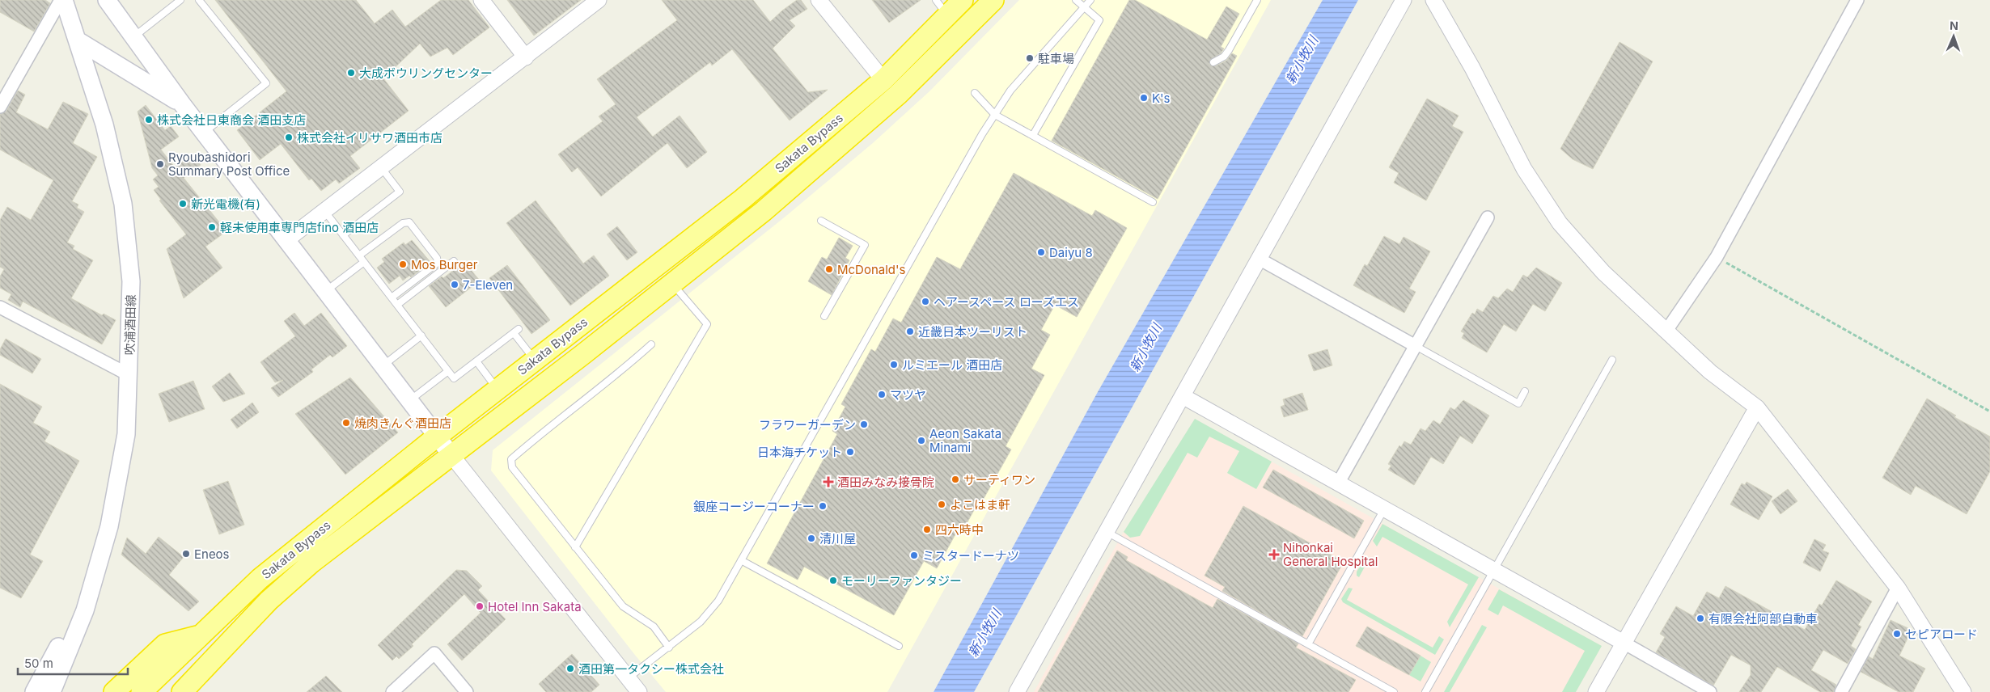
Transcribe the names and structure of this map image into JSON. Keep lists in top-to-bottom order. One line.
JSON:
{"streets":{"highway":["Sakata Bypass"],"main road":["吹浦酒田線"]},"water":["新小牧川"],"places":{"other":["駐車場","大成ボウリングセンター","K's","株式会社日東商会 酒田支店","株式会社イリサワ酒田市店","Ryoubashidori Summary Post Office","新光電機(有)","軽未使用車専門店fino 酒田店","Daiyu 8","Mos Burger","McDonald's","7-Eleven","ヘアースペース ローズエス","近畿日本ツーリスト","ルミエール 酒田店","マツヤ","焼肉きんぐ酒田店","フラワーガーデン","Aeon Sakata Minami","日本海チケット","サーティワン","よこはま軒","銀座コージーコーナー","四六時中","清川屋","Eneos","ミスタードーナツ","モーリーファンタジー","Hotel Inn Sakata","有限会社阿部自動車","セピアロード","酒田第一タクシー株式会社"],"health":["酒田みなみ接骨院","Nihonkai General Hospital"]},"scale_bar":"50 m","north":"top"}
